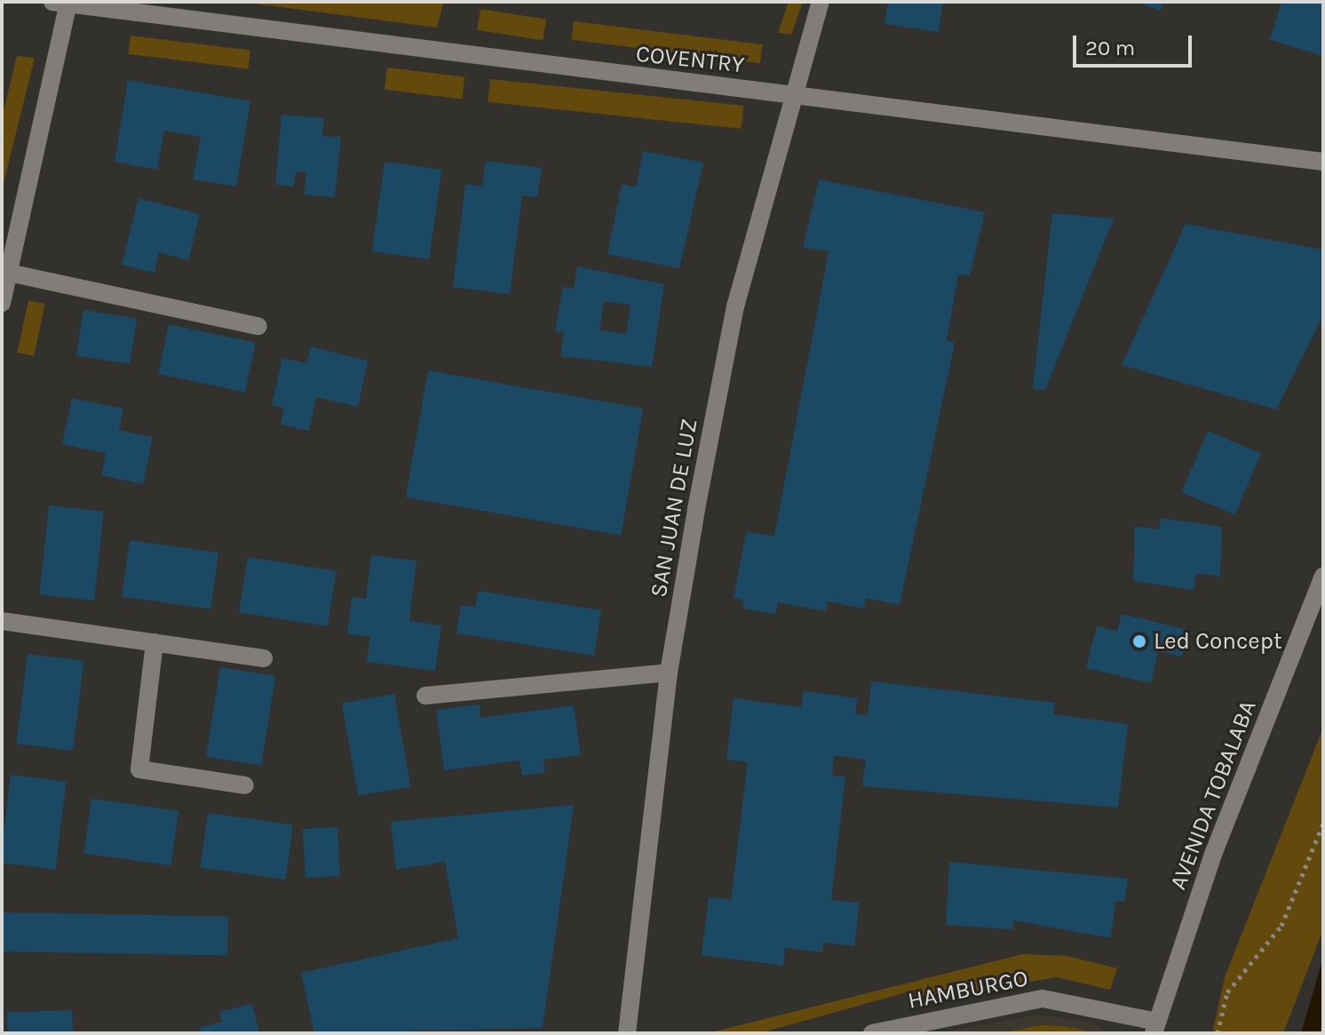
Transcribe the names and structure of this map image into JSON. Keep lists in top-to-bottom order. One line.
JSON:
{"streets":{"street":["COVENTRY","SAN JUAN DE LUZ","AVENIDA TOBALABA","HAMBURGO"]},"crossings":[["COVENTRY","SAN JUAN DE LUZ"],["AVENIDA TOBALABA","HAMBURGO"]],"places":["Led Concept"],"scale_bar":"20 m"}
